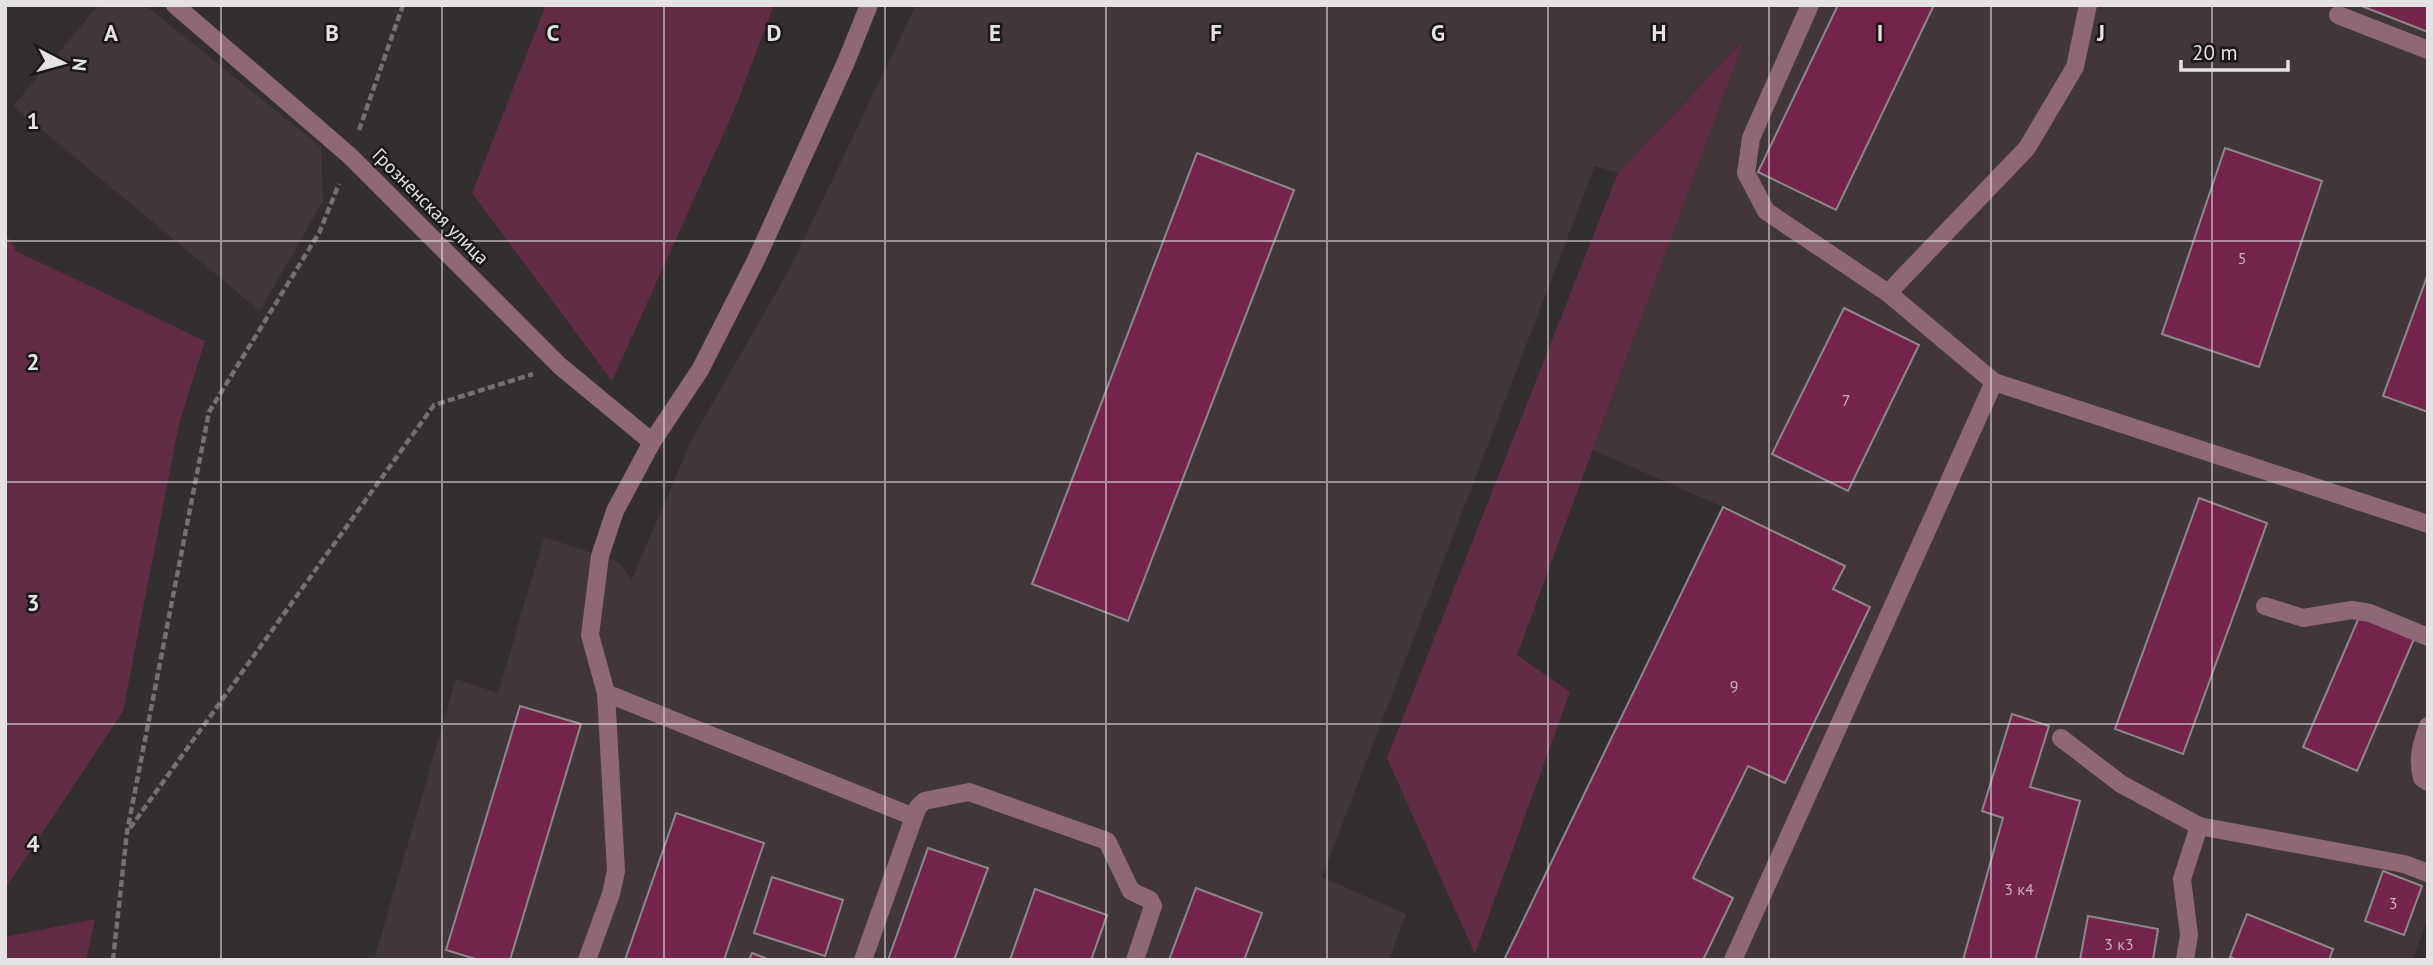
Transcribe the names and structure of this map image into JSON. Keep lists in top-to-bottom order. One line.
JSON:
{"streets":{"street":["Грозненская улица"]},"house_numbers":["5","7","9","3 к4","3","3 к3"],"scale_bar":"20 m","north":"right","grid":{"columns":["A","B","C","D","E","F","G","H","I","J"],"rows":["1","2","3","4"]}}
